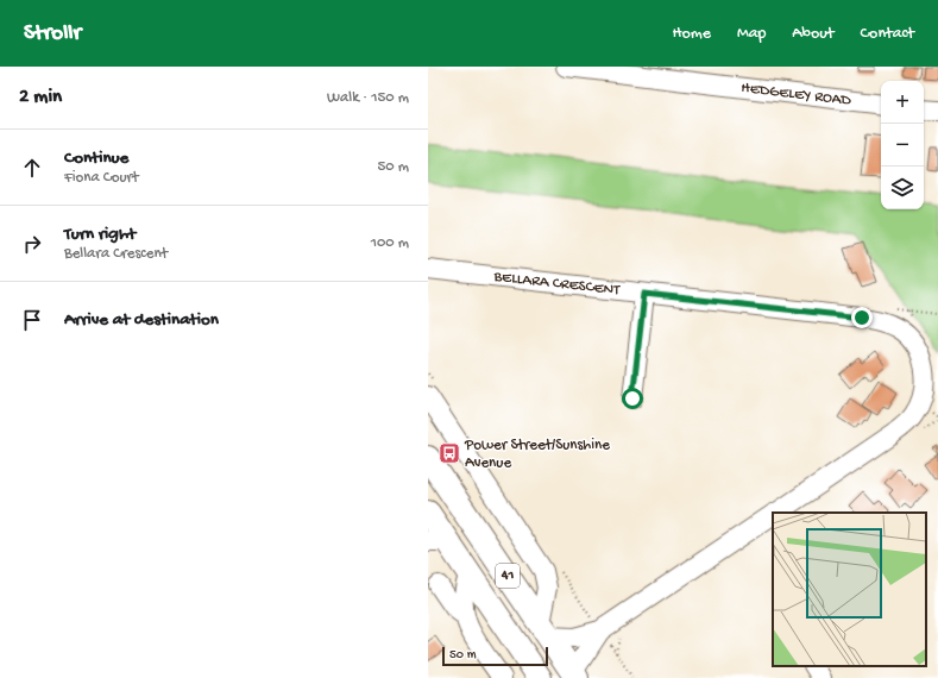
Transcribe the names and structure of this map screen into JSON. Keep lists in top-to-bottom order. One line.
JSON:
{"streets":{"main road":["41"],"street":["HEDGELEY ROAD","BELLARA CRESCENT"]},"places":{"bus stop":["Power Street/Sunshine Avenue"]},"scale_bar":"50 m","page":{"header":"Strollr","nav":["Home","Map","About","Contact"],"heading":["2 min","Walk · 150 m"],"map_buttons":["+","−"],"list":[["Continue","Fiona Court","50 m"],["Turn right","Bellara Crescent","100 m"],"Arrive at destination"],"scale":"50 m"}}
